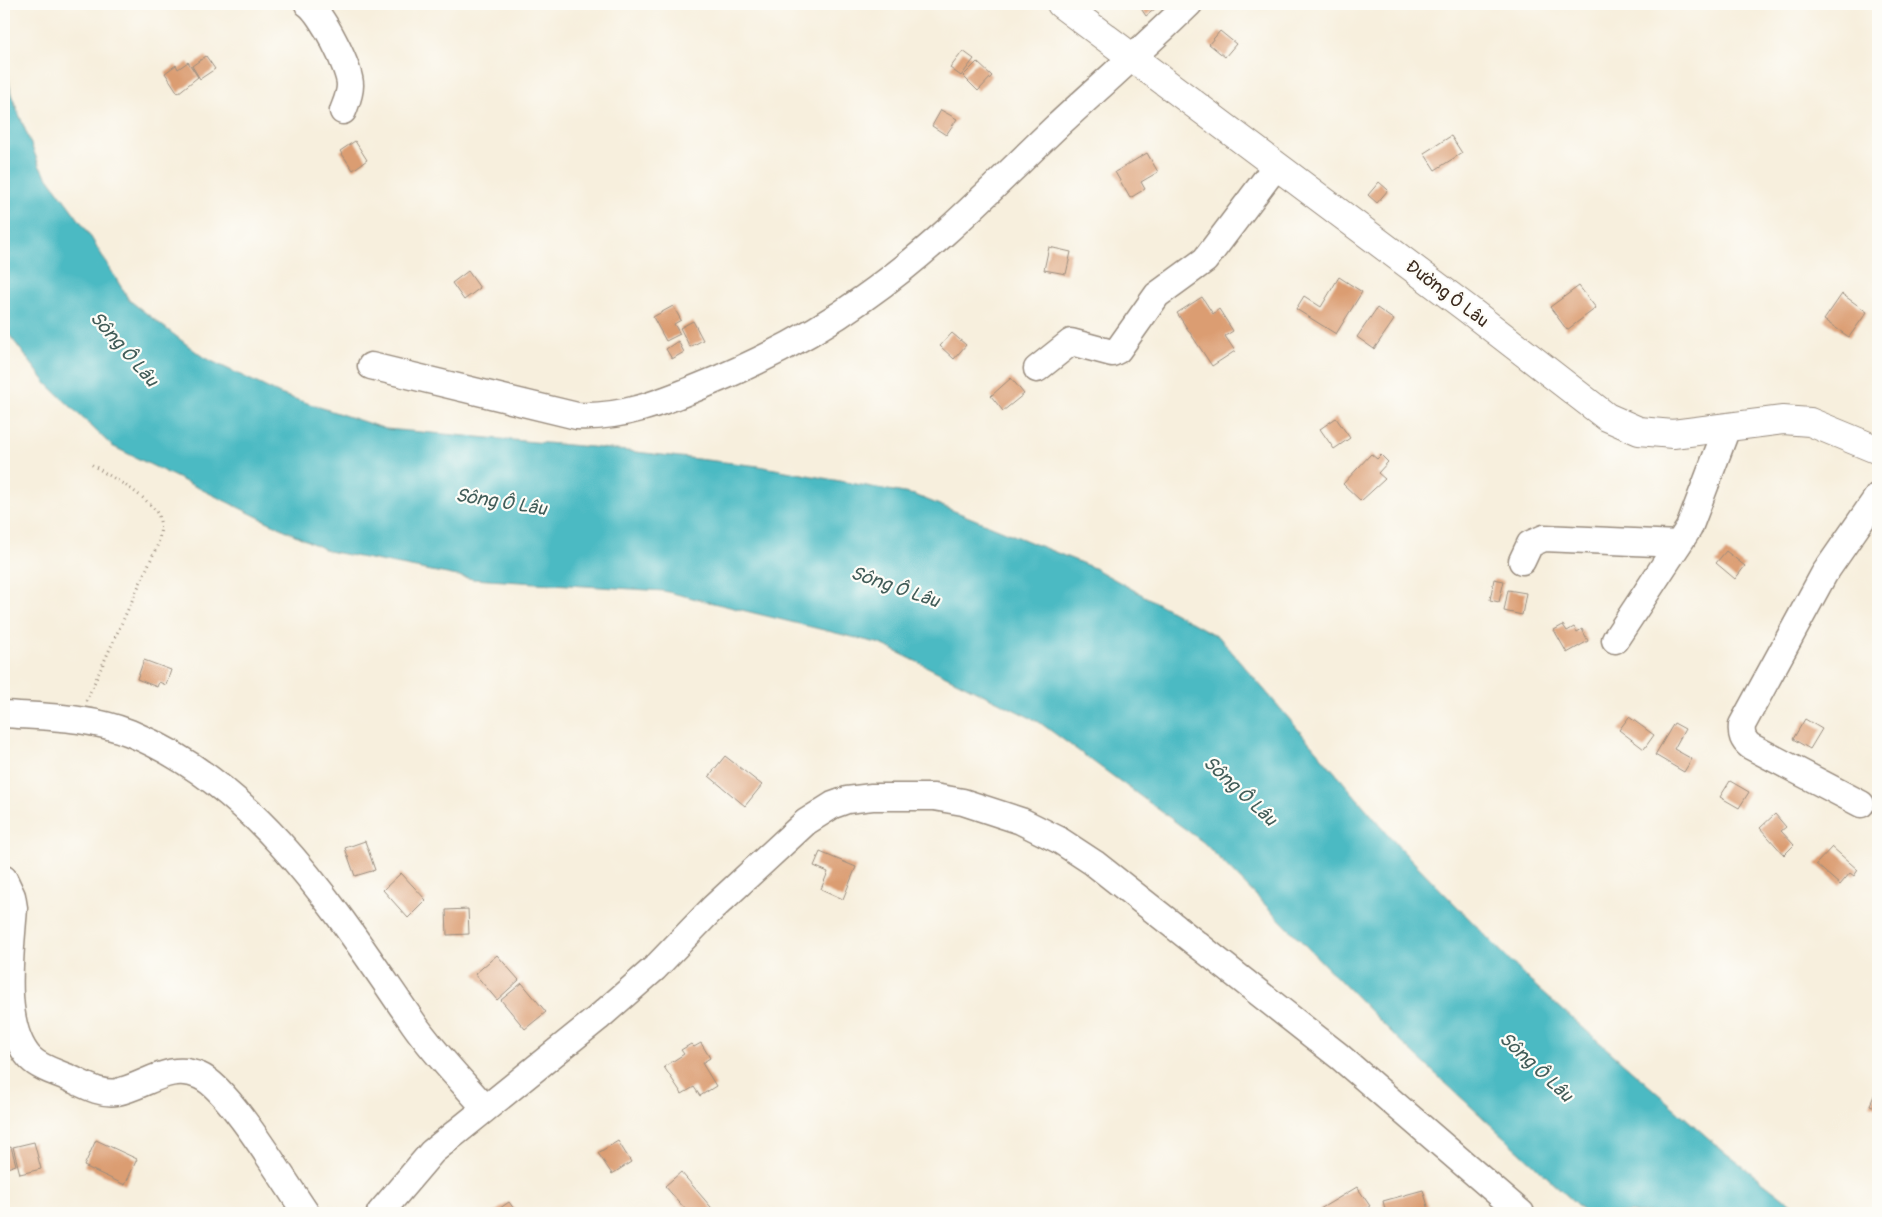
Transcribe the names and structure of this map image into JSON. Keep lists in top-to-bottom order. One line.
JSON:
{"streets":{"main road":["Đường Ô Lâu"]},"water":["Sông Ô Lâu"]}
